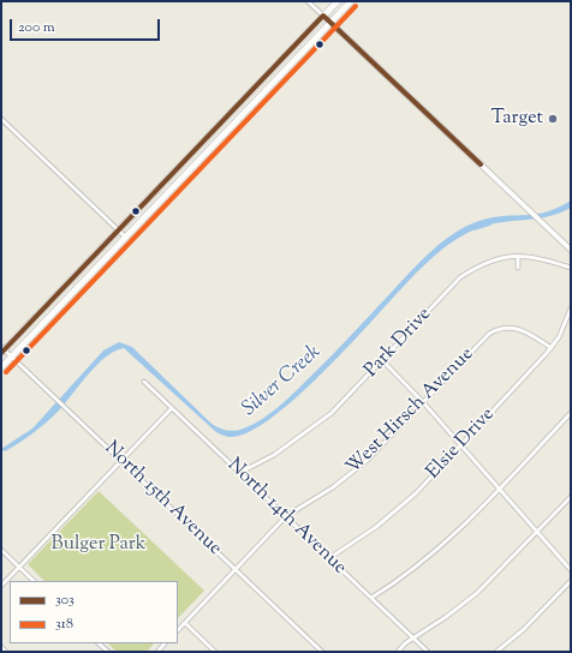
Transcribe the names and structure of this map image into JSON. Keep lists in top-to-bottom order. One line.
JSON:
{"streets":{"street":["Park Drive","West Hirsch Avenue","Elsie Drive","North 15th Avenue","North 14th Avenue"]},"crossings":[["Park Drive","North 14th Avenue"],["West Hirsch Avenue","Elsie Drive"],["West Hirsch Avenue","North 15th Avenue"],["West Hirsch Avenue","North 14th Avenue"],["Elsie Drive","North 14th Avenue"]],"water":["Silver Creek"],"parks":["Bulger Park"],"places":["Target"],"lines":["transit line 318","transit line 303"],"legend":["303","318"],"scale_bar":"200 m"}
